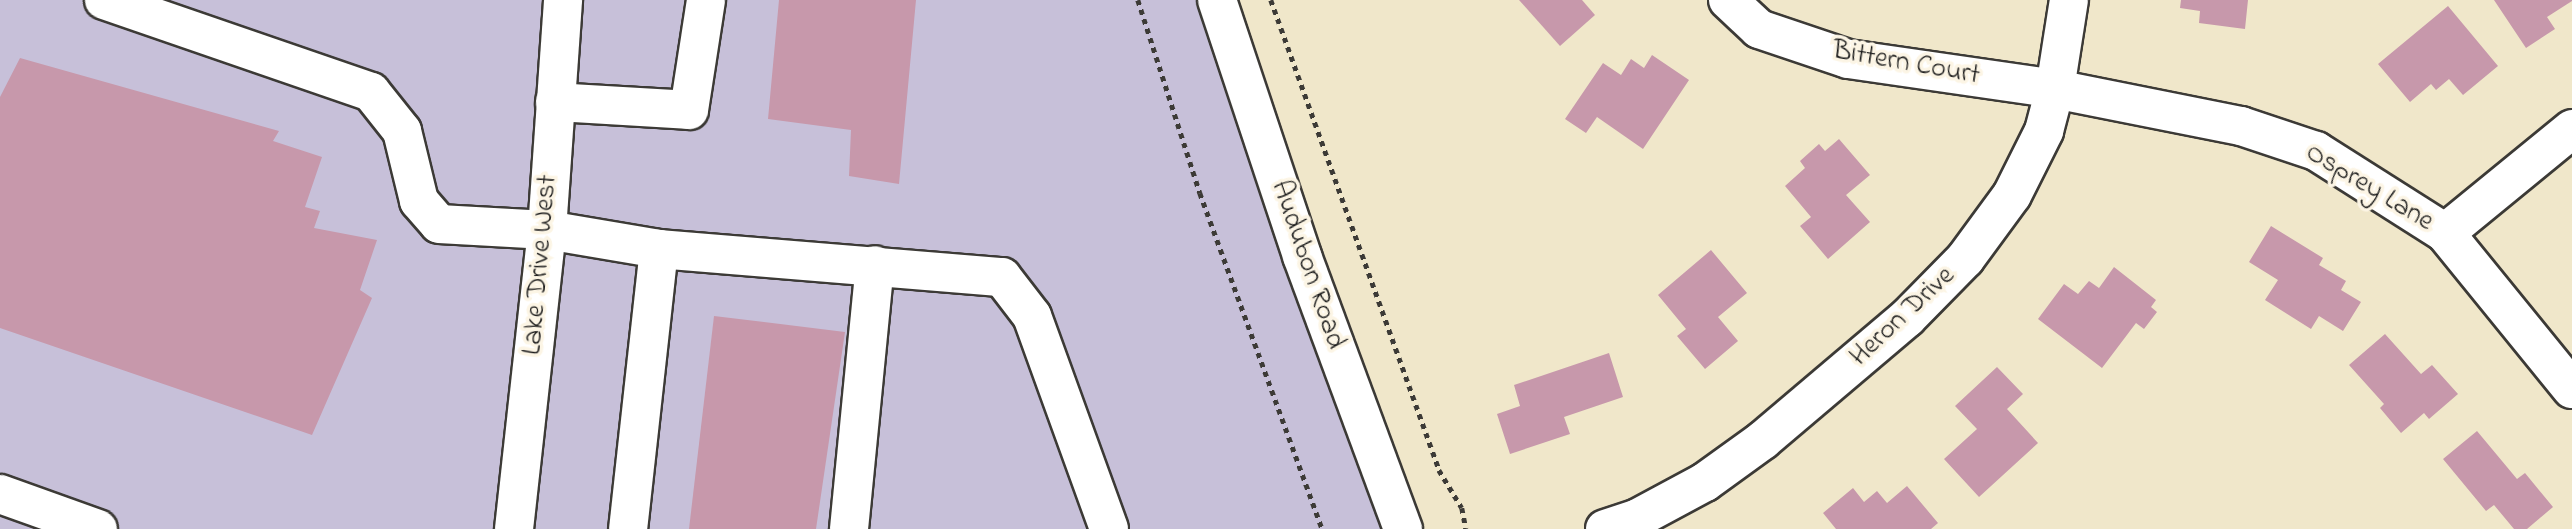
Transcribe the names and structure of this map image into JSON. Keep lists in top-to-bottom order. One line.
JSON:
{"streets":{"street":["Bittern Court","Osprey Lane","Lake Drive West","Audubon Road","Heron Drive"]},"crossings":[["Bittern Court","Osprey Lane"],["Bittern Court","Heron Drive"],["Osprey Lane","Heron Drive"]]}
